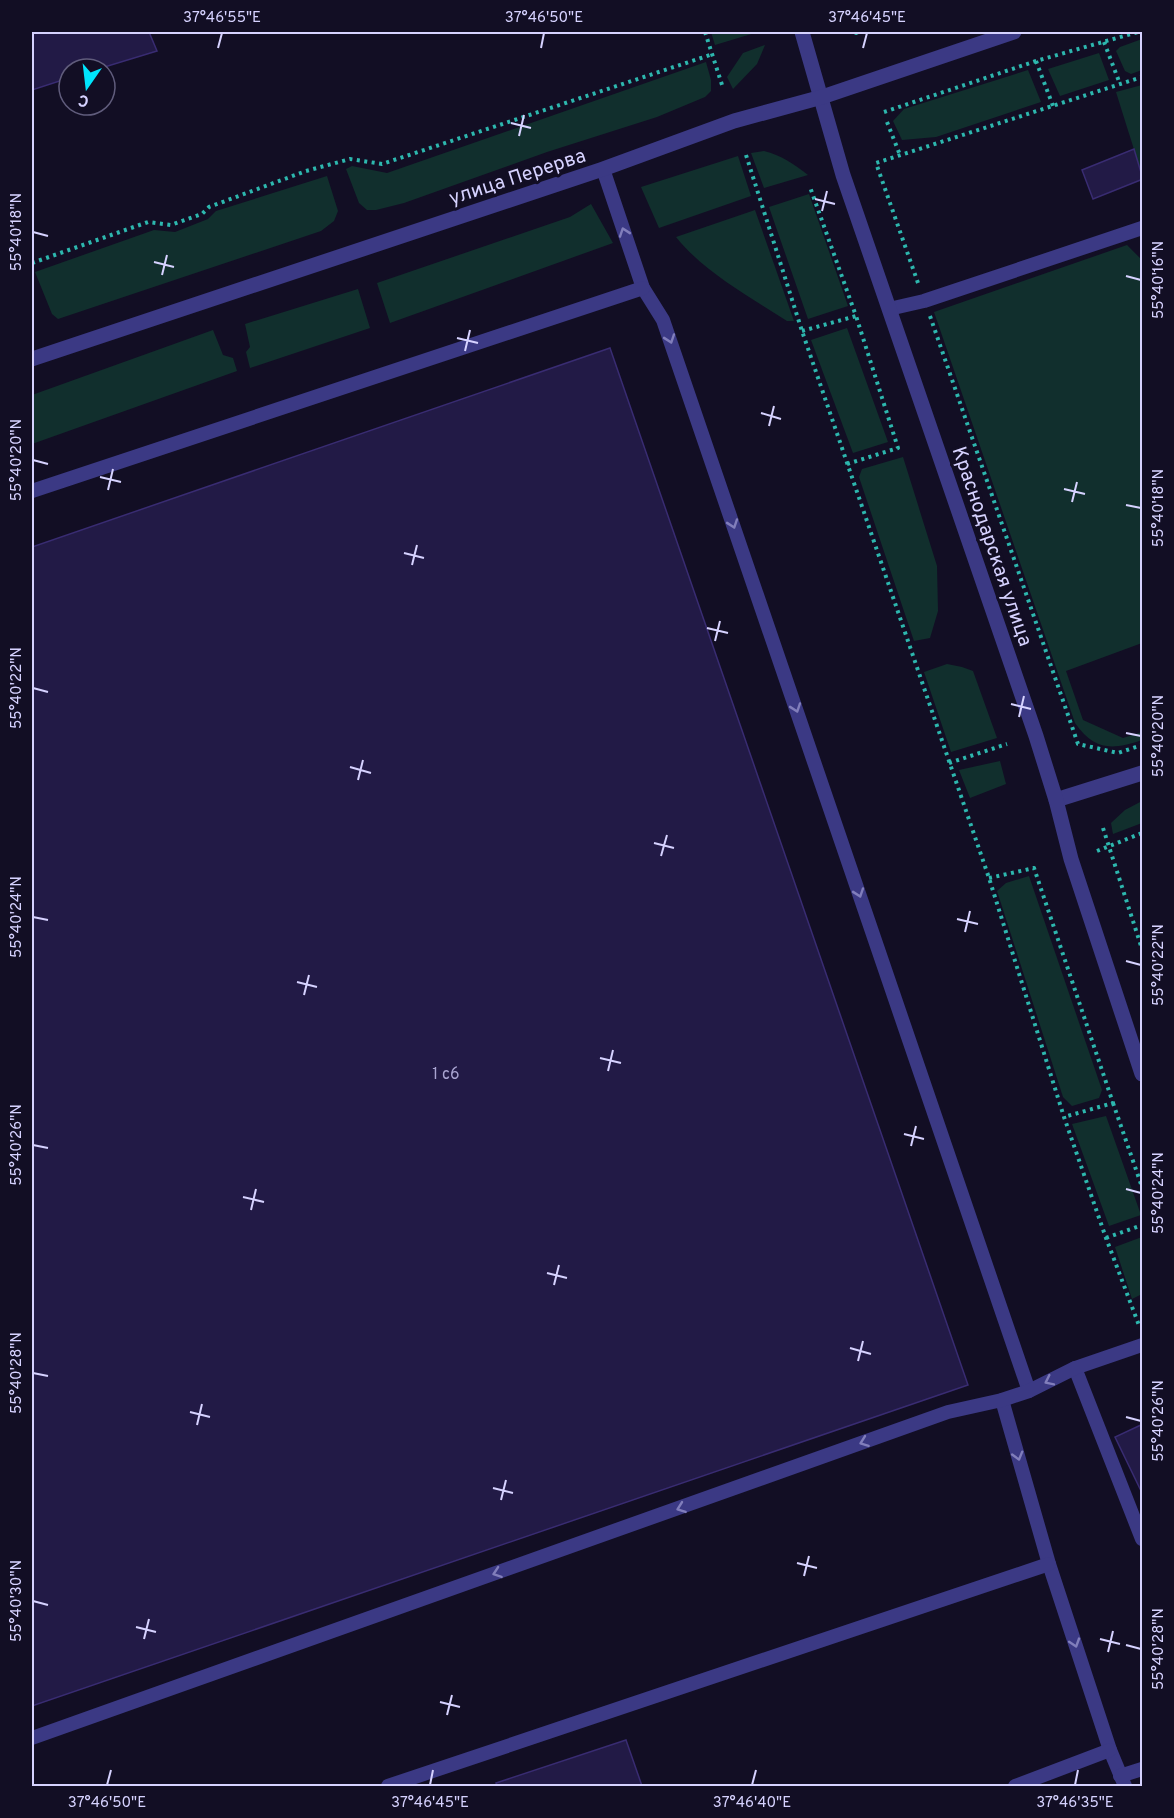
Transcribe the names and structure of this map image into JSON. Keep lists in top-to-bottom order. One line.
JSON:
{"streets":{"street":["улица Перерва","Краснодарская улица"]},"crossings":[["улица Перерва","Краснодарская улица"]],"house_numbers":["1 с6"],"north":"bottom","coordinates":["37°46'55\"E","37°46'50\"E","37°46'45\"E","55°40'18\"N","55°40'16\"N","55°40'20\"N","55°40'22\"N","55°40'24\"N","55°40'26\"N","55°40'28\"N","55°40'30\"N","37°46'40\"E","37°46'35\"E"]}
